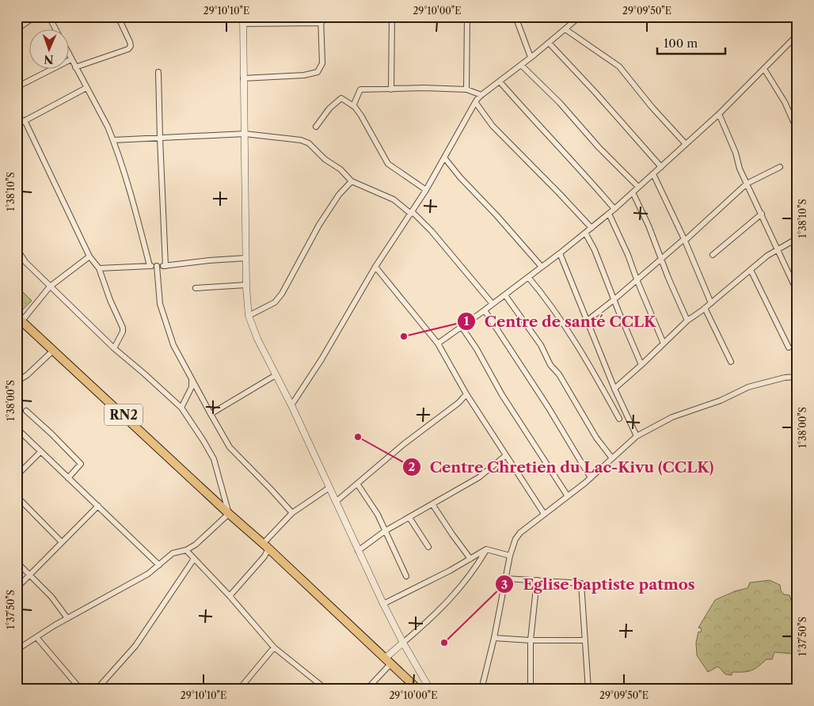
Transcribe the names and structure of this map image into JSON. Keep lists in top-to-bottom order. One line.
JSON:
{"streets":{"highway":["RN2"]},"places":["Centre de santé CCLK","Centre Chretien du Lac-Kivu (CCLK)","Eglise baptiste patmos"],"scale_bar":"100 m","north":"bottom","coordinates":["29°10'10\"E","29°10'00\"E","29°09'50\"E","1°38'10\"S","1°38'00\"S","1°37'50\"S"]}
